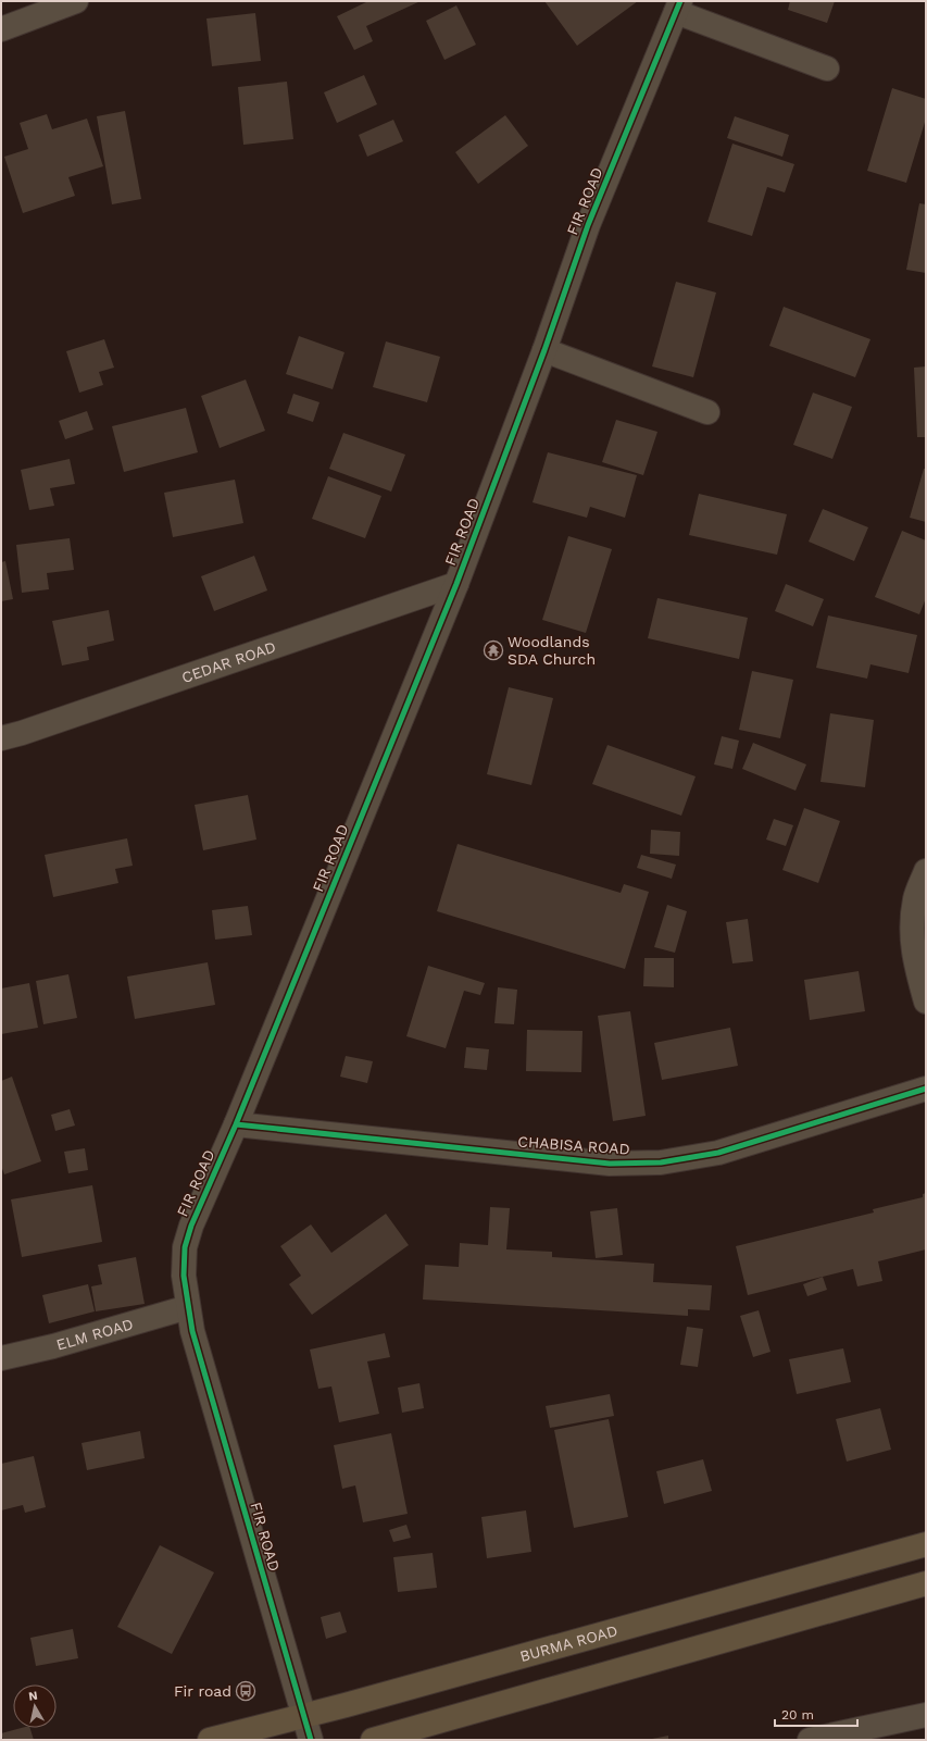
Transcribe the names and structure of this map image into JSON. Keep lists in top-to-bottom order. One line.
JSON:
{"streets":{"main road":["BURMA ROAD"],"street":["FIR ROAD","CEDAR ROAD","CHABISA ROAD","ELM ROAD"]},"crossings":[["FIR ROAD","CEDAR ROAD"],["FIR ROAD","CHABISA ROAD"],["FIR ROAD","ELM ROAD"],["FIR ROAD","BURMA ROAD"]],"places":{"temple":["Woodlands SDA Church"],"bus stop":["Fir road"]},"scale_bar":"20 m","north":"top"}
